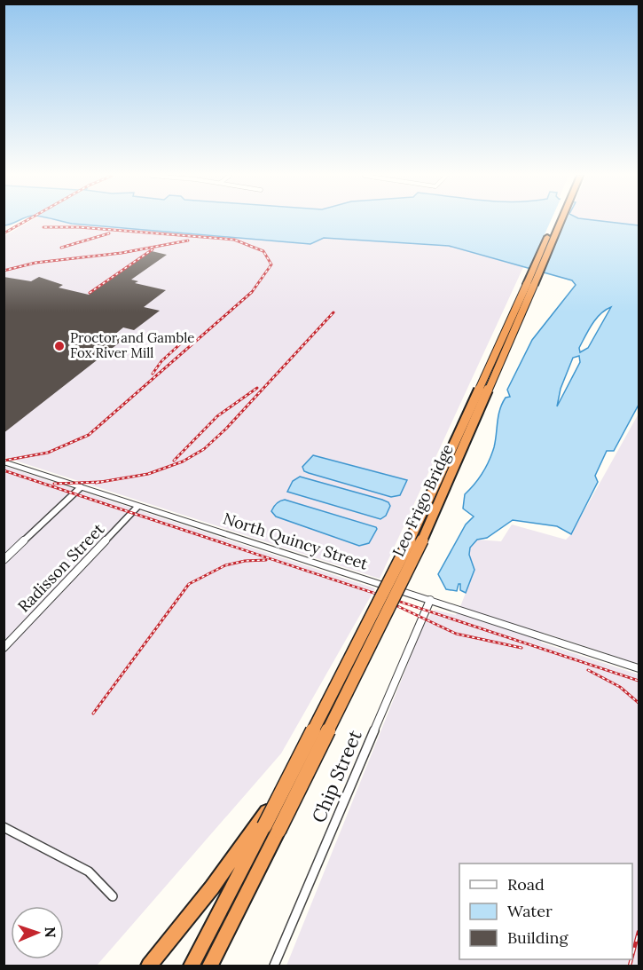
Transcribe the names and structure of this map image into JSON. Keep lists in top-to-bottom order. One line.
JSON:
{"streets":{"highway":["Leo Frigo Bridge"],"street":["North Quincy Street","Radisson Street","Chip Street"]},"crossings":[["North Quincy Street","Radisson Street"],["North Quincy Street","Chip Street"]],"places":["Proctor and Gamble Fox River Mill"],"legend":["Road","Water","Building"],"north":"right"}
